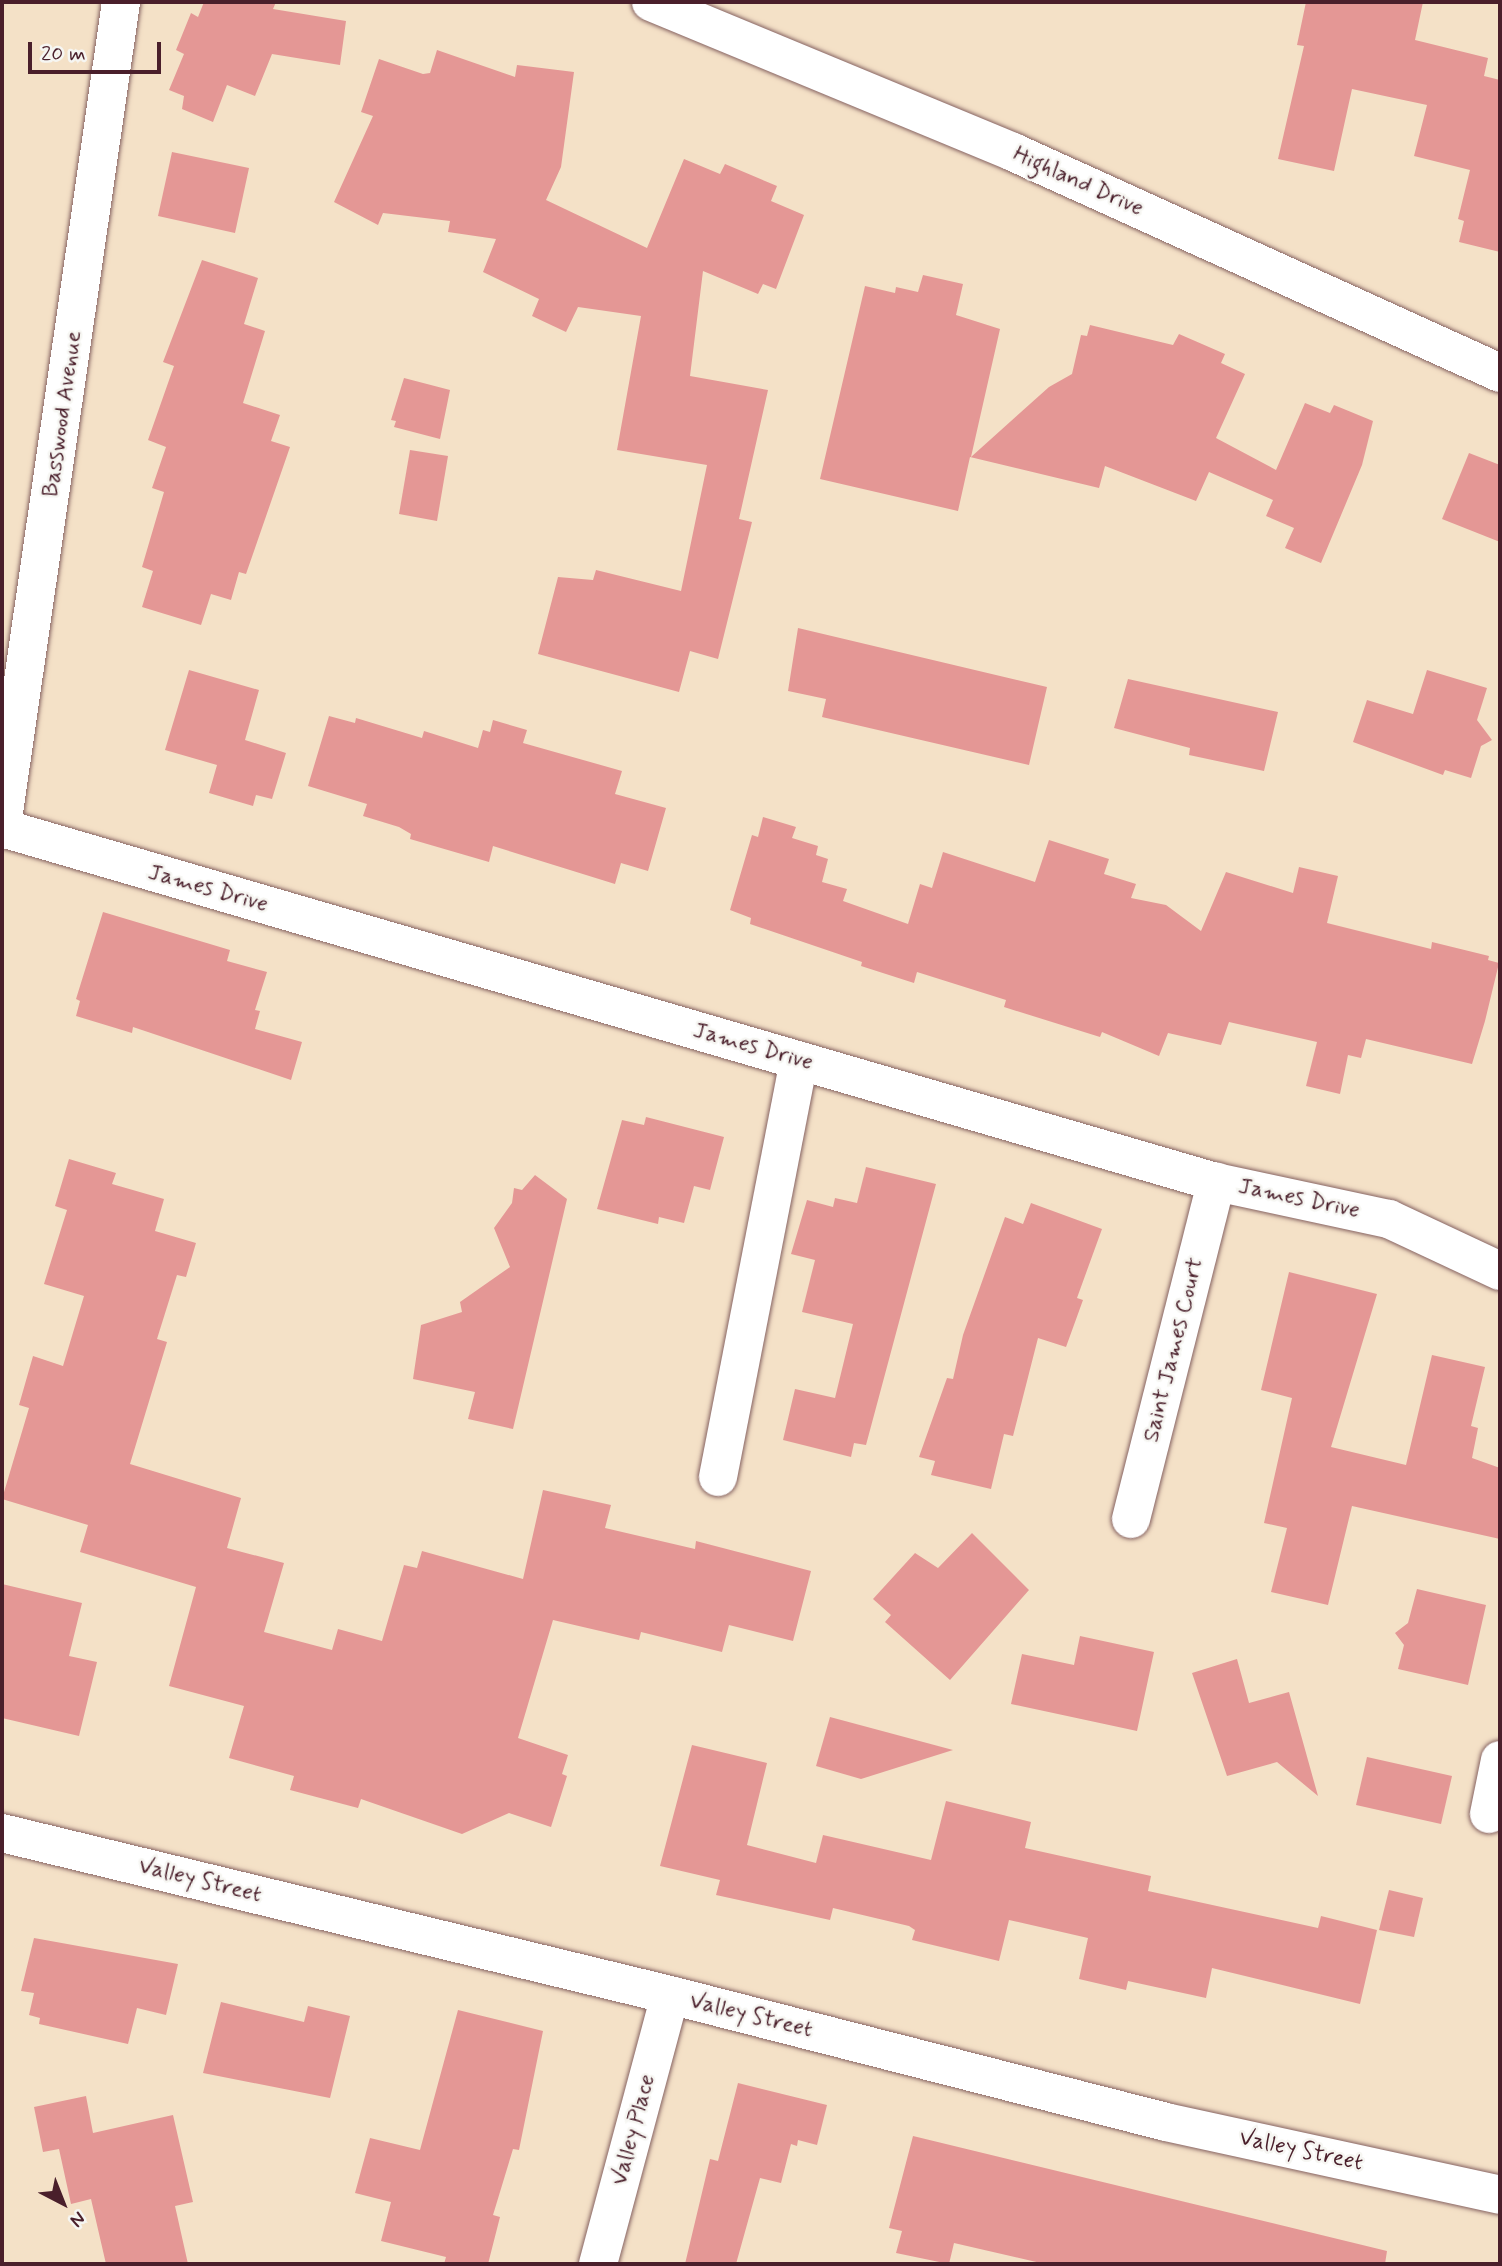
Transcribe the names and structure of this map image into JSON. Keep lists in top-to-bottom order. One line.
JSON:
{"streets":{"street":["Highland Drive","Basswood Avenue","James Drive","Saint James Court","Valley Street","Valley Place"]},"crossings":[["Basswood Avenue","James Drive"],["James Drive","Saint James Court"],["Valley Street","Valley Place"]],"scale_bar":"20 m","north":"bottom right"}
